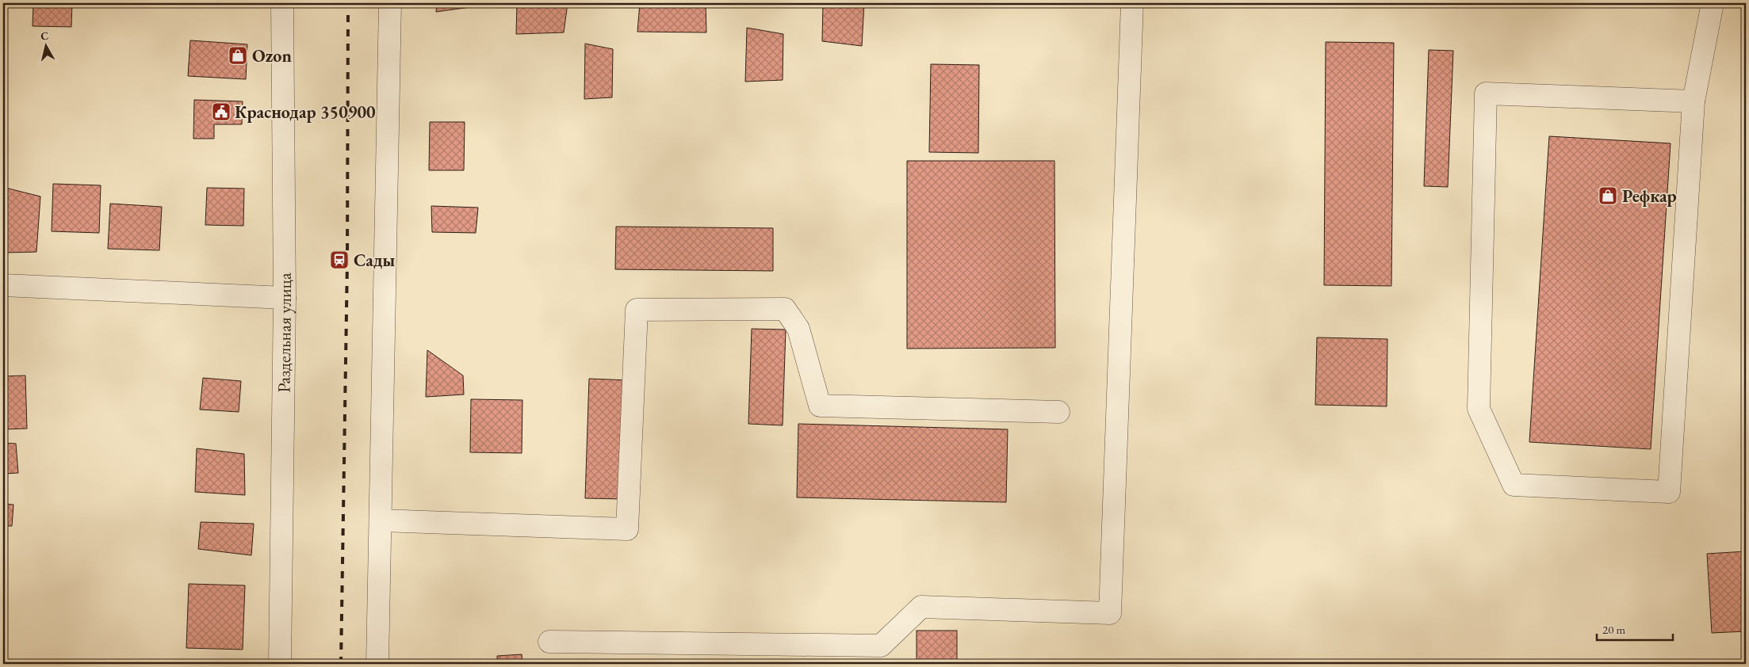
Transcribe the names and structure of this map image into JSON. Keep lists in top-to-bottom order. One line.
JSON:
{"streets":{"street":["Раздельная улица"]},"places":{"shop":["Ozon","Рефкар"],"public building":["Краснодар 350900"],"station":["Сады"]},"scale_bar":"20 m","north":"top"}
